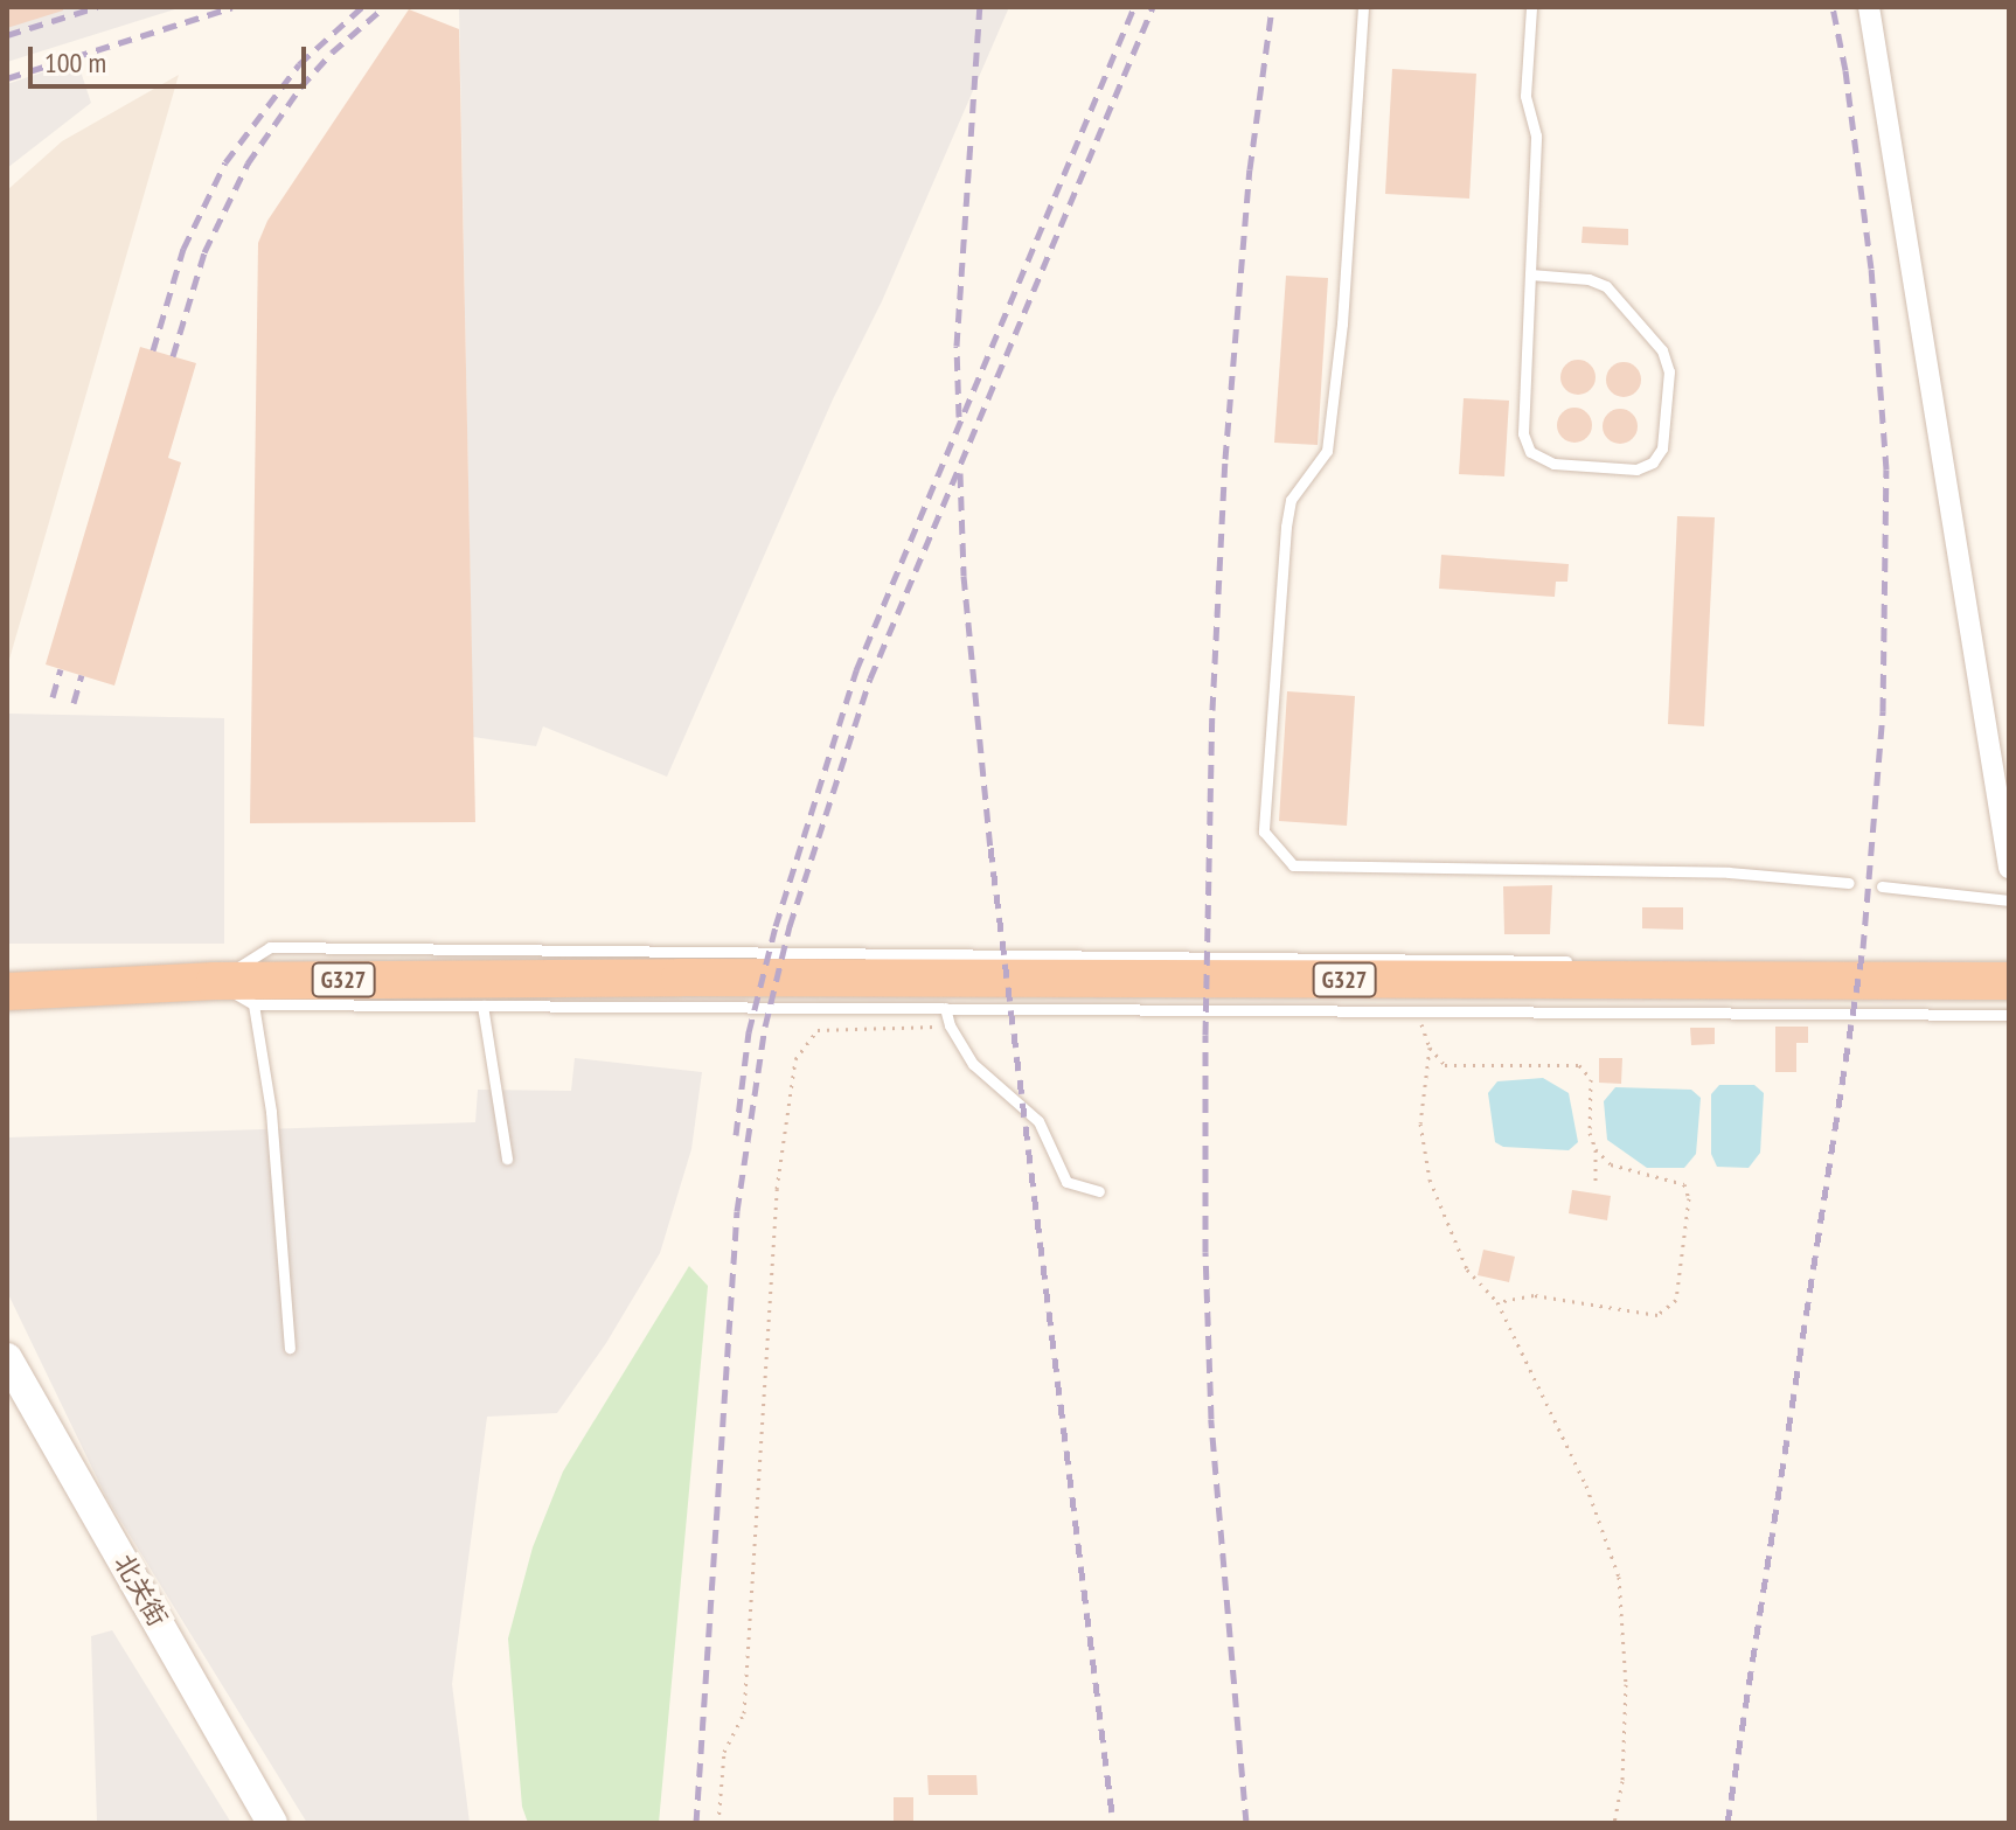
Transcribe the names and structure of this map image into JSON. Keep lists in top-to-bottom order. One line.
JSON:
{"streets":{"highway":["G327"],"main road":["北关街"]},"scale_bar":"100 m"}
